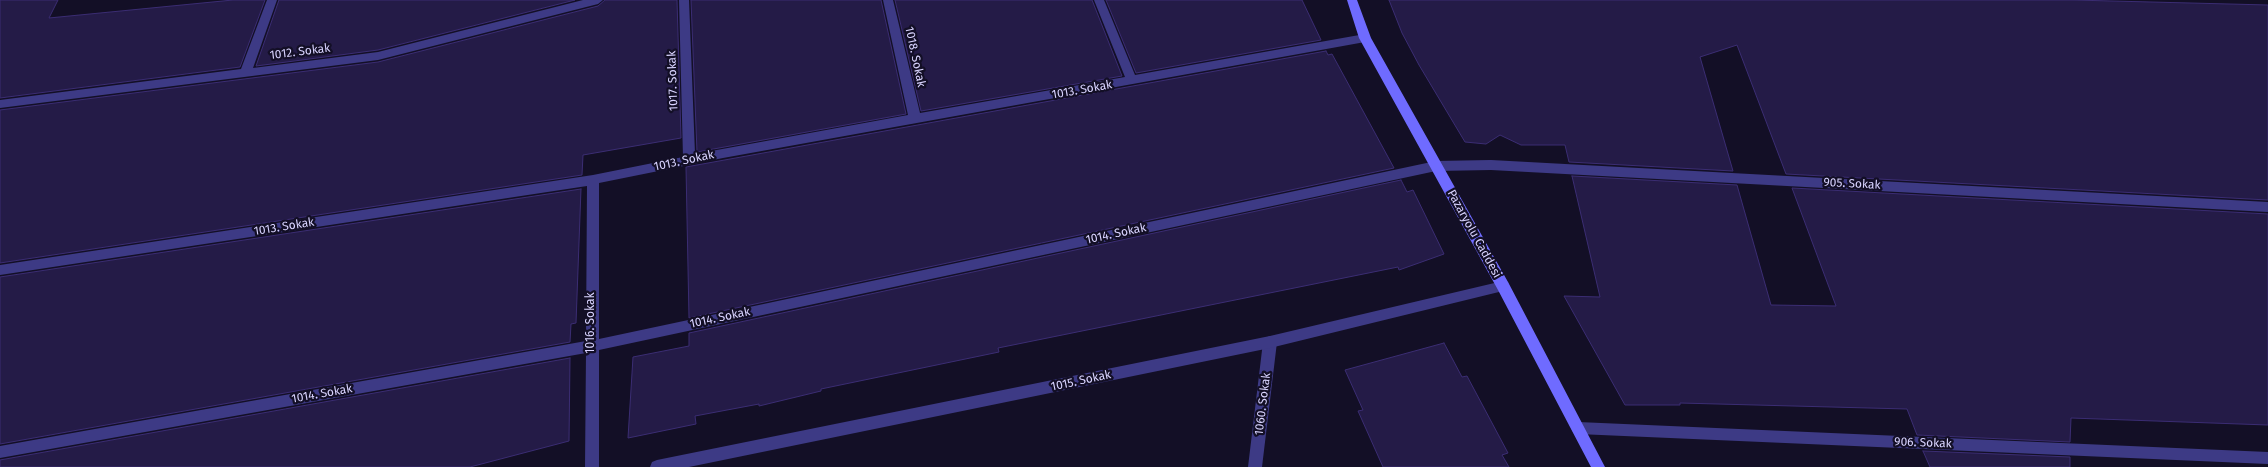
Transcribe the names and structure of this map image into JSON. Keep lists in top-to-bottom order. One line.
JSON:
{"streets":{"main road":["Pazaryolu Caddesi"],"street":["1012. Sokak","1018. Sokak","1017. Sokak","1013. Sokak","905. Sokak","1014. Sokak","1016. Sokak","1015. Sokak","1060. Sokak","906. Sokak"]},"crossings":[["1018. Sokak","1013. Sokak"],["1017. Sokak","1013. Sokak"],["1013. Sokak","Pazaryolu Caddesi"],["1013. Sokak","1016. Sokak"],["905. Sokak","1014. Sokak"],["905. Sokak","Pazaryolu Caddesi"],["1014. Sokak","Pazaryolu Caddesi"],["1014. Sokak","1016. Sokak"],["Pazaryolu Caddesi","1015. Sokak"],["Pazaryolu Caddesi","906. Sokak"],["1015. Sokak","1060. Sokak"]]}
